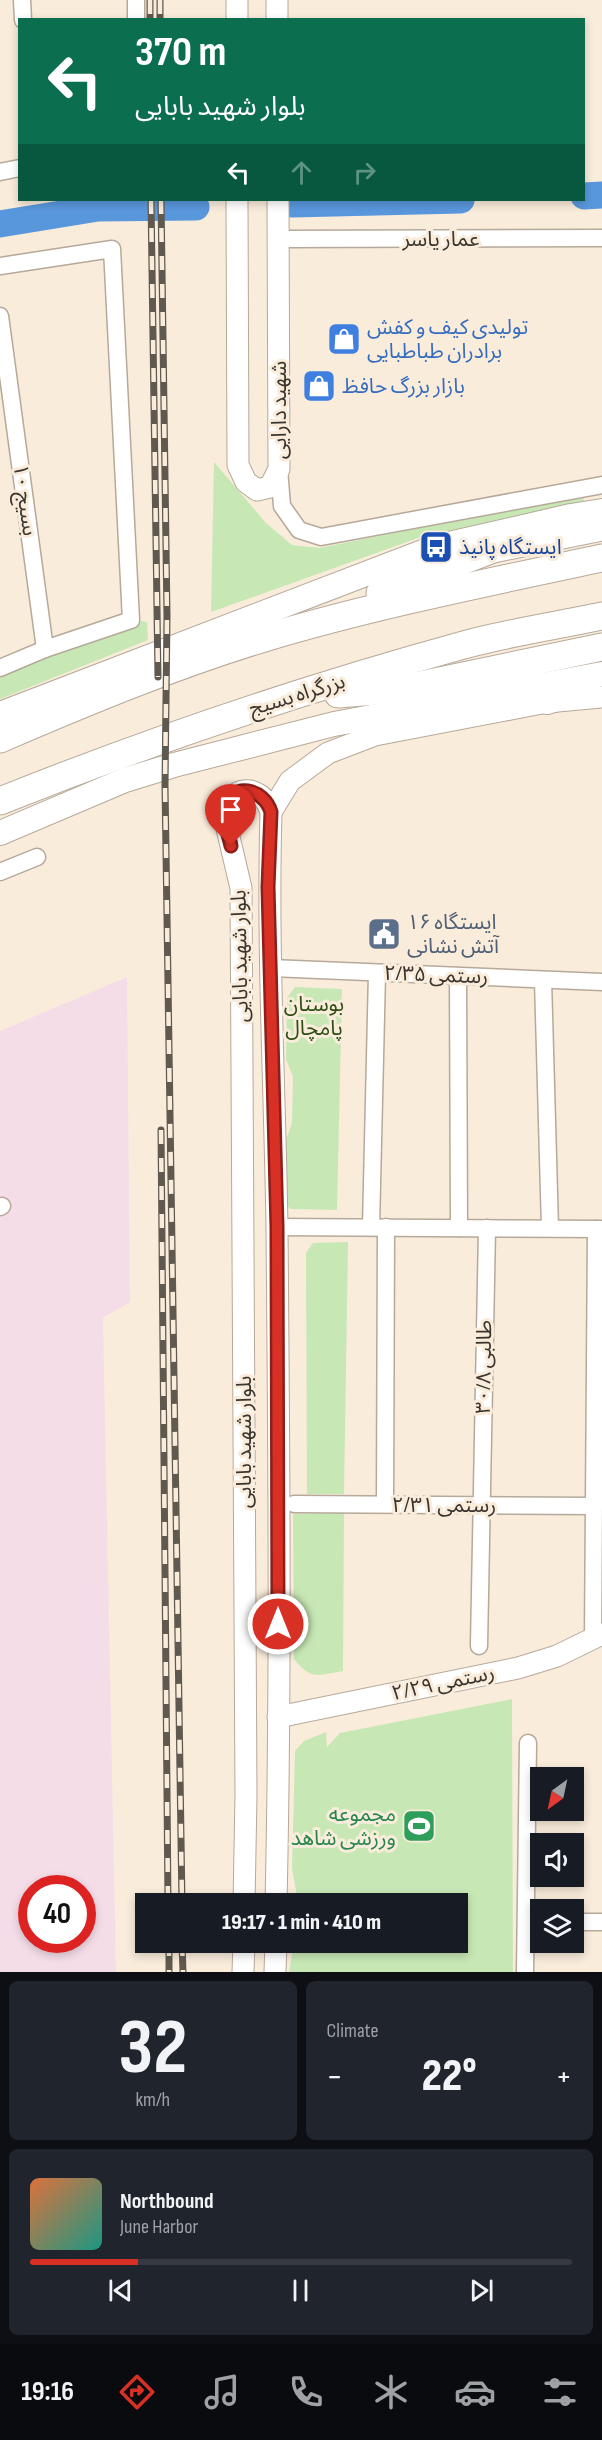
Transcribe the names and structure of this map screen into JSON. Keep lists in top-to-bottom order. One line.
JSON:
{"streets":{"highway":["بزرگراه بسیج"],"street":["عمار یاسر","شهید دارایی","بسیج ۱۰","بلوار شهید بابایی","رستمی ۲/۳۵","طالبی ۳۰/۸","رستمی ۲/۳۱","رستمی ۲/۲۹"]},"crossings":[["عمار یاسر","شهید دارایی"],["بلوار شهید بابایی","رستمی ۲/۳۵"],["بلوار شهید بابایی","رستمی ۲/۲۹"],["طالبی ۳۰/۸","رستمی ۲/۳۱"]],"parks":["بوستان پامچال"],"places":{"shop":["تولیدی کیف و کفش برادران طباطبایی","بازار بزرگ حافظ"],"bus stop":["ایستگاه پانیذ"],"public building":["ایستگاه ۱۶ آتش نشانی"],"sports":["مجموعه ورزشی شاهد"]},"north":"bottom left","page":{"turn":["370 m","بلوار شهید بابایی"],"limit":"40","trip":"19:17 · 1 min · 410 m","tile":[["32","km/h"],"Climate"],"heat":["−","22°","+"],"song":["Northbound","June Harbor"],"tabs":"19:16"}}
